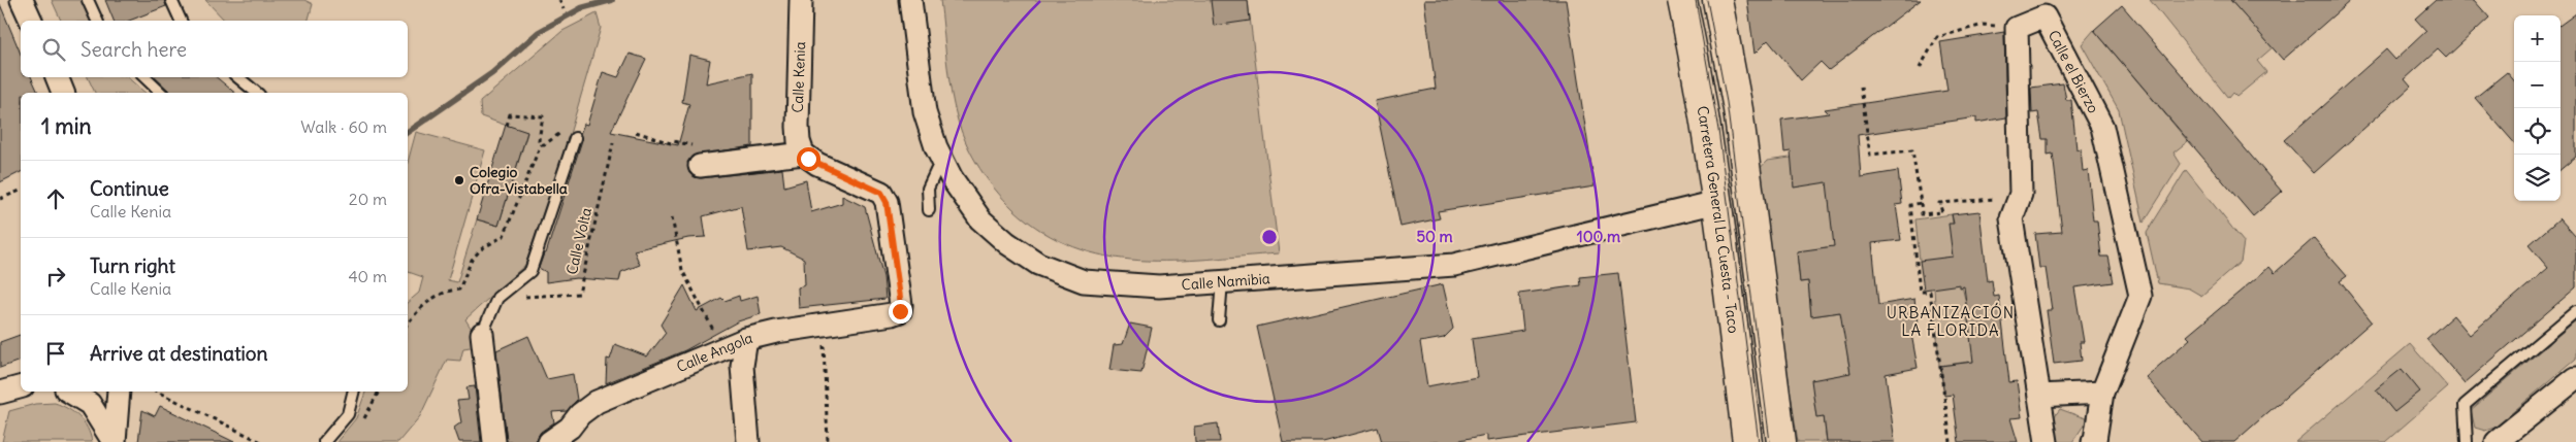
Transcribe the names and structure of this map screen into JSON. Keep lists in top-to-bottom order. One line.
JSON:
{"streets":{"main road":["Carretera General La Cuesta - Taco"],"street":["Calle el Bierzo","Calle Kenia","Calle Namibia","Calle Angola"],"path":["Calle Volta"]},"crossings":[["Calle Kenia","Calle Angola"],["Carretera General La Cuesta - Taco","Calle Namibia"]],"districts":["URBANIZACIÓN LA FLORIDA"],"places":["Colegio Ofra-Vistabella"],"page":{"map_buttons":["+","−"],"search":"Search here","heading":["1 min","Walk · 60 m"],"list":[["Continue","Calle Kenia","20 m"],["Turn right","Calle Kenia","40 m"],"Arrive at destination"]},"rings":["50 m","100 m"]}
